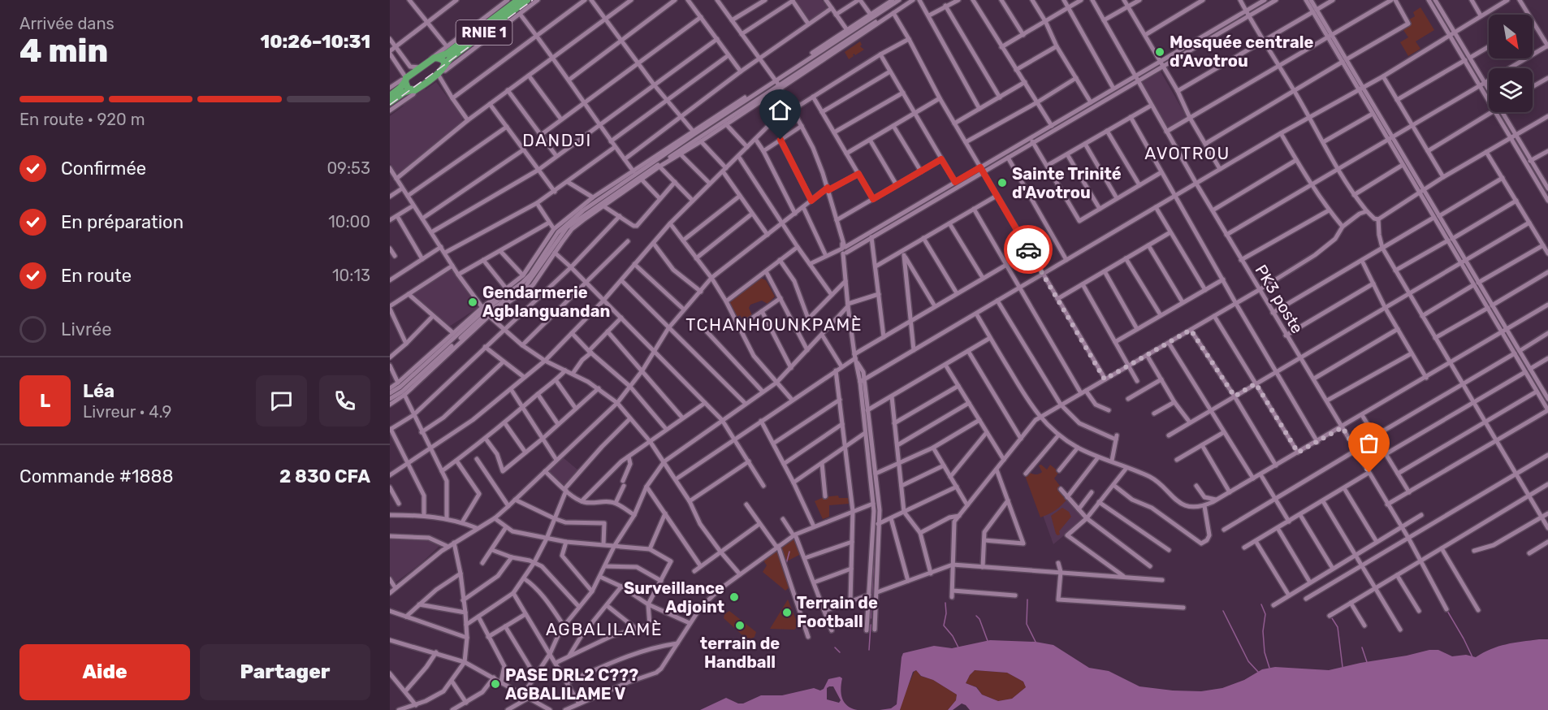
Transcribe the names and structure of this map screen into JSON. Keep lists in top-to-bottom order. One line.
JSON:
{"streets":{"highway":["RNIE 1"],"street":["PK3 poste"]},"districts":["DANDJI","AVOTROU","TCHANHOUNKPAMÈ","AGBALILAMÈ"],"places":["Mosquée centrale d'Avotrou","Sainte Trinité d'Avotrou","Gendarmerie Agblanguandan","Surveillance Adjoint","Terrain de Football","terrain de Handball","PASE DRL2 C??? AGBALILAME V"],"north":"bottom right","page":{"heading":["4 min","Arrivée dans","10:26–10:31"],"panel":["Léa","Livreur · 4.9","Commande #1888","2 830 CFA"],"bar":"En route · 920 m","list":[["Confirmée","09:53"],["En préparation","10:00"],["En route","10:13"],"Livrée"],"round":"L","buttons":["Aide","Partager"]}}
